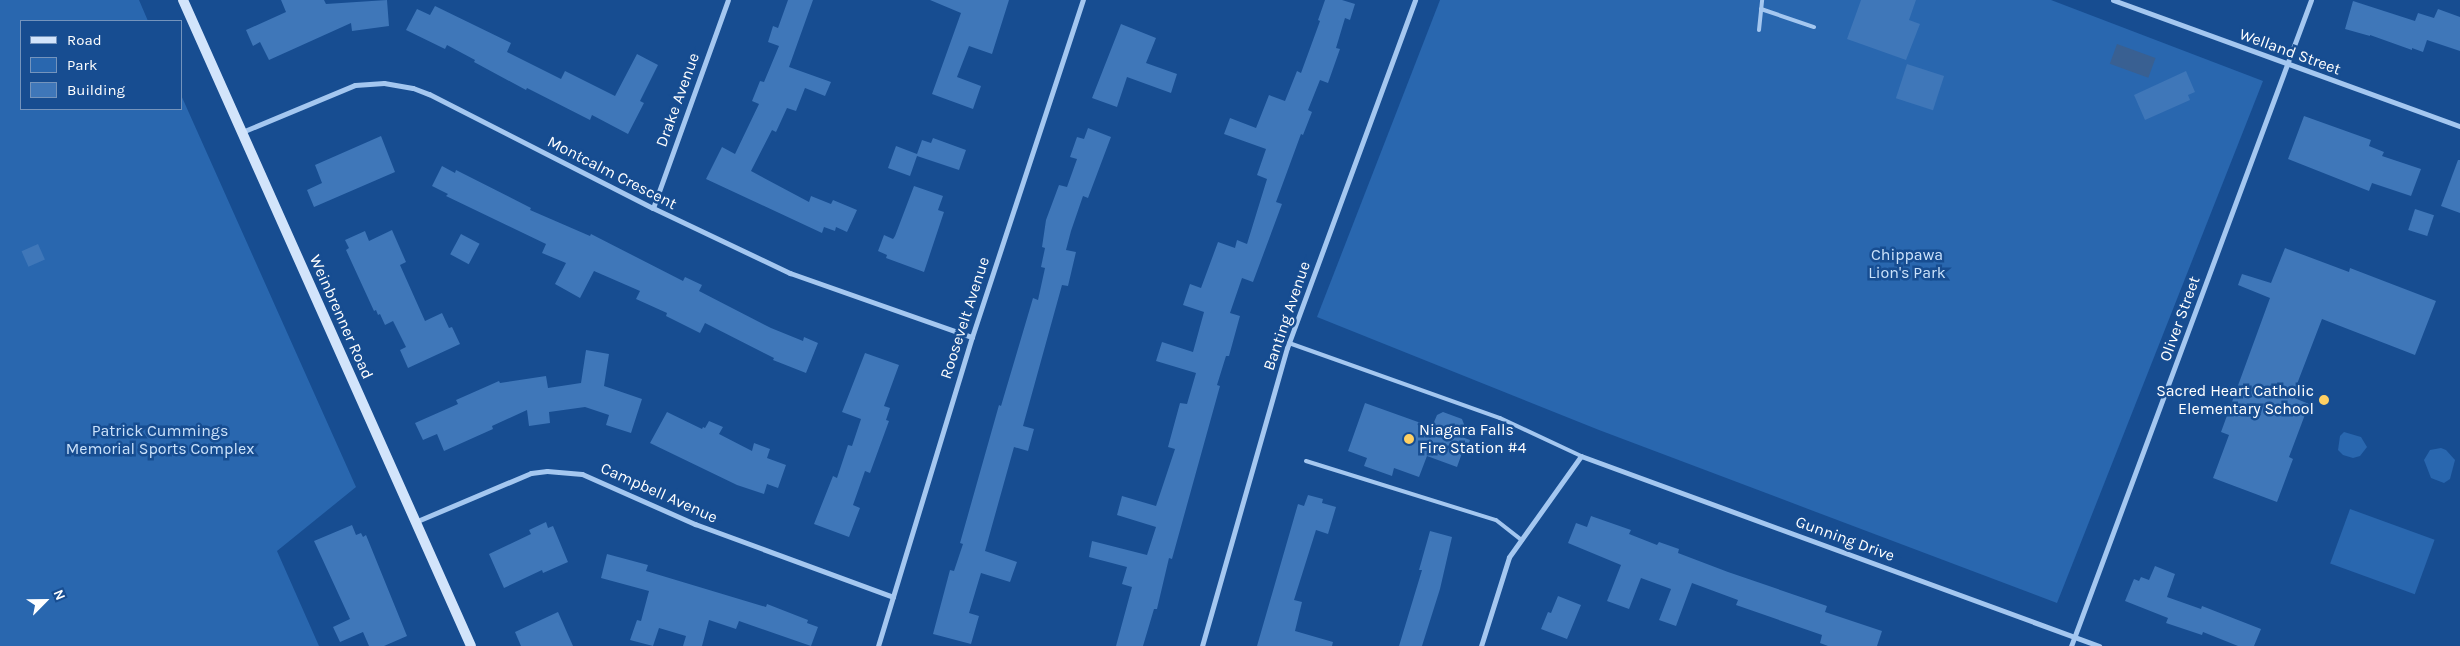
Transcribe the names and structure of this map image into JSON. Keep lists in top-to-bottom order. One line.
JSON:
{"streets":{"street":["Welland Street","Drake Avenue","Montcalm Crescent","Banting Avenue","Weinbrenner Road","Roosevelt Avenue","Oliver Street","Campbell Avenue","Gunning Drive"]},"crossings":[["Welland Street","Oliver Street"],["Drake Avenue","Montcalm Crescent"],["Montcalm Crescent","Weinbrenner Road"],["Montcalm Crescent","Roosevelt Avenue"],["Weinbrenner Road","Campbell Avenue"],["Roosevelt Avenue","Campbell Avenue"],["Oliver Street","Gunning Drive"]],"parks":["Chippawa Lion's Park","Patrick Cummings Memorial Sports Complex"],"places":["Sacred Heart Catholic Elementary School","Niagara Falls Fire Station #4"],"legend":["Road","Park","Building"],"north":"top right"}
